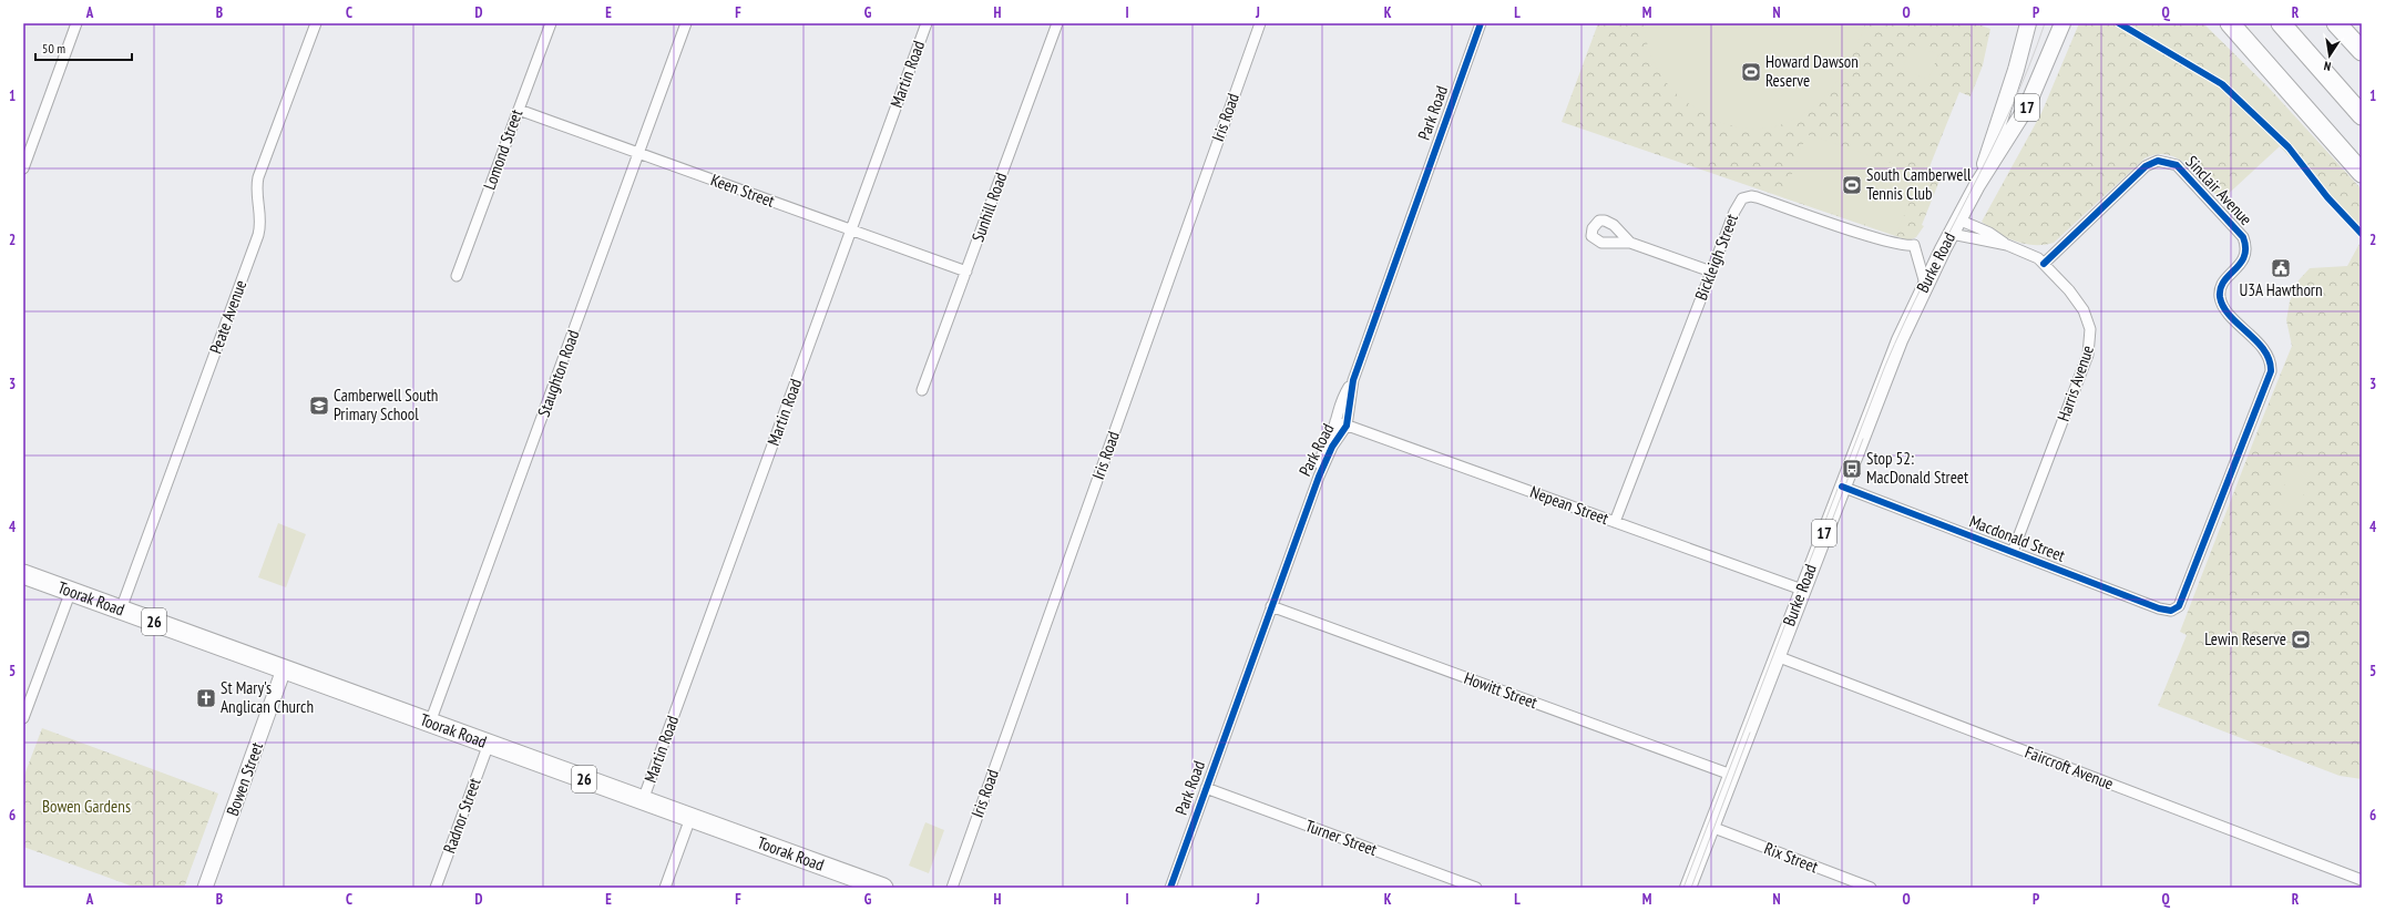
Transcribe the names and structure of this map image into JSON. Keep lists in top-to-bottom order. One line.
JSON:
{"streets":{"highway":["Toorak Road","26"],"main road":["17","Burke Road"],"street":["Martin Road","Park Road","Iris Road","Lomond Street","Keen Street","Sinclair Avenue","Sunhill Road","Bickleigh Street","Peate Avenue","Staughton Road","Harris Avenue","Nepean Street","Macdonald Street","Howitt Street","Faircroft Avenue","Bowen Street","Radnor Street","Turner Street","Rix Street"]},"crossings":[["Martin Road","Keen Street"],["Martin Road","Toorak Road"],["Park Road","Nepean Street"],["Park Road","Howitt Street"],["Park Road","Turner Street"],["Lomond Street","Keen Street"],["Keen Street","Sunhill Road"],["Keen Street","Staughton Road"],["Sinclair Avenue","Harris Avenue"],["Sinclair Avenue","Macdonald Street"],["Bickleigh Street","Burke Road"],["Bickleigh Street","Nepean Street"],["Burke Road","Harris Avenue"],["Burke Road","Nepean Street"],["Burke Road","Macdonald Street"],["Burke Road","Howitt Street"],["Burke Road","Faircroft Avenue"],["Burke Road","Rix Street"],["Peate Avenue","Toorak Road"],["Staughton Road","Toorak Road"],["Harris Avenue","Macdonald Street"],["Toorak Road","Bowen Street"],["Toorak Road","Radnor Street"]],"parks":["Bowen Gardens"],"places":{"sports":["Howard Dawson Reserve","South Camberwell Tennis Club","Lewin Reserve"],"public building":["U3A Hawthorn"],"school or university":["Camberwell South Primary School"],"bus stop":["Stop 52: MacDonald Street"],"church":["St Mary's Anglican Church"]},"scale_bar":"50 m","north":"bottom","grid":{"columns":["A","B","C","D","E","F","G","H","I","J","K","L","M","N","O","P","Q","R"],"rows":["1","2","3","4","5","6"]}}
